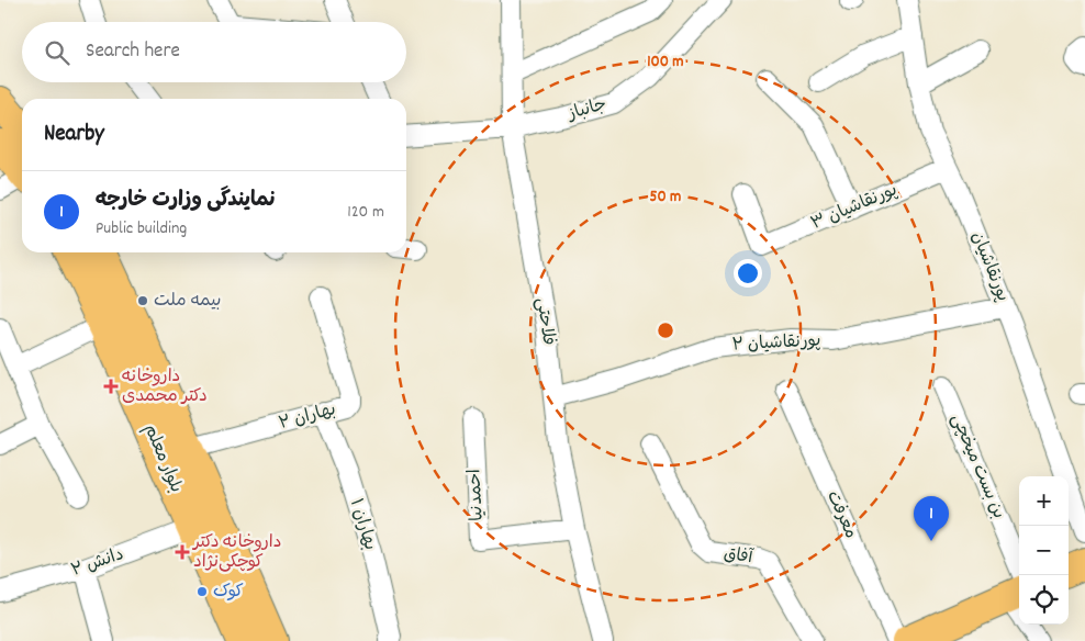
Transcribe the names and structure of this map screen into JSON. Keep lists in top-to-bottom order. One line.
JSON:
{"streets":{"main road":["بلوار معلم"],"street":["جانباز","پورنقاشیان ۳","پورنقاشیان","فلاحتی","پورنقاشیان ۲","بهاران ۲","بن بست میخچی","احمدنیا","معرفت","بهاران ۱","آفاق","دانش ۲"]},"crossings":[["جانباز","فلاحتی"],["پورنقاشیان ۳","پورنقاشیان"],["پورنقاشیان","پورنقاشیان ۲"],["فلاحتی","پورنقاشیان ۲"],["فلاحتی","احمدنیا"],["بهاران ۲","بلوار معلم"],["بهاران ۲","بهاران ۱"],["بلوار معلم","دانش ۲"]],"places":{"other":["بیمه ملت","کوک"],"health":["داروخانه دکتر محمدی","داروخانه دکتر کوچکی‌نژاد"]},"page":{"search":"Search here","heading":"Nearby","list":[{"mark":"1","name":"نمایندگی وزارت خارجه","note":"Public building","value":"120 m"}],"map_buttons":["+","−"],"pins":"1"},"rings":["100 m","50 m"]}
